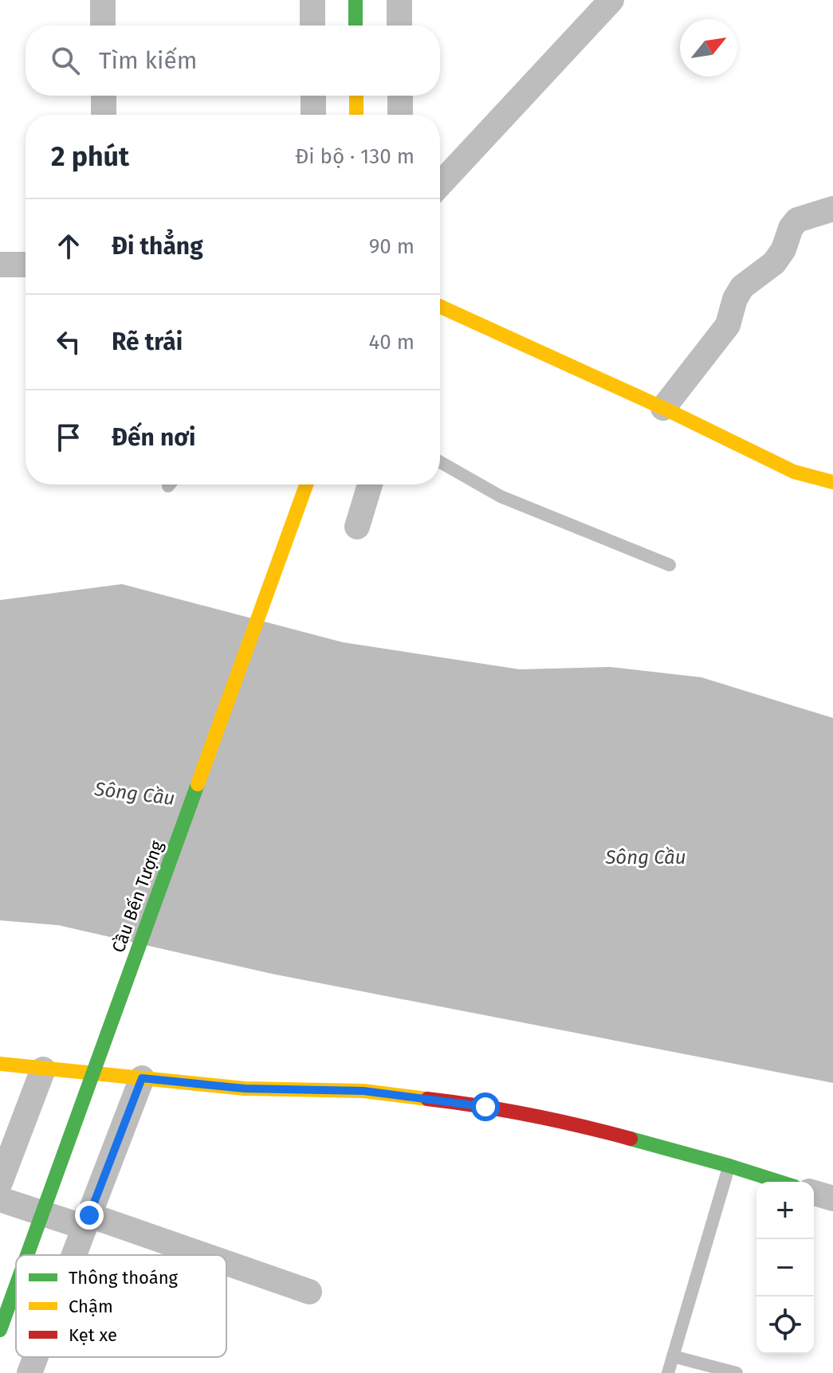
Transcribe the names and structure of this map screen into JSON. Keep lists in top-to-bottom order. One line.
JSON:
{"streets":{"street":["Cầu Bến Tượng"]},"water":["Sông Cầu"],"legend":["Thông thoáng","Chậm","Kẹt xe"],"north":"top right","page":{"search":"Tìm kiếm","heading":["2 phút","Đi bộ · 130 m"],"list":[["Đi thẳng","90 m"],["Rẽ trái","40 m"],"Đến nơi"],"map_buttons":["+","−"]}}
